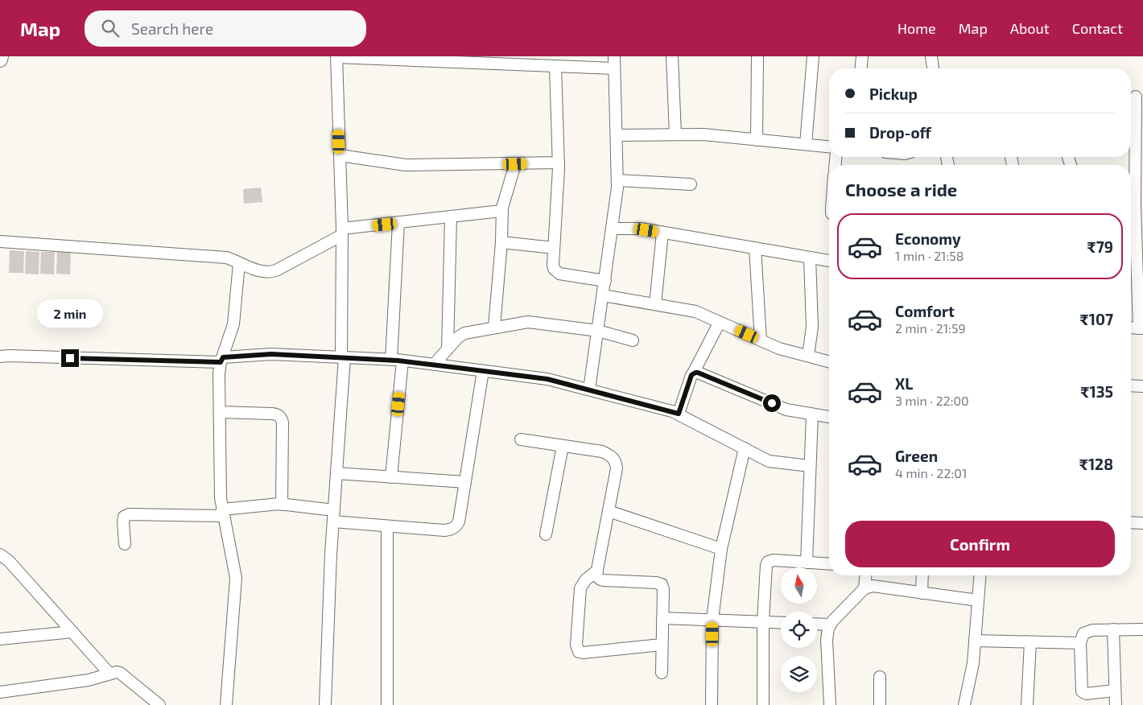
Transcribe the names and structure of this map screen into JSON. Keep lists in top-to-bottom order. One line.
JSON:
{"north":"top","page":{"header":"Map","search":"Search here","nav":["Home","Map","About","Contact"],"banner":["Pickup","Drop-off"],"heading":"Choose a ride","list":[{"name":"Economy","note":"1 min · 21:58","value":"₹79"},{"name":"Comfort","note":"2 min · 21:59","value":"₹107"},{"name":"XL","note":"3 min · 22:00","value":"₹135"},{"name":"Green","note":"4 min · 22:01","value":"₹128"}],"bubble":"2 min","buttons":"Confirm"}}
